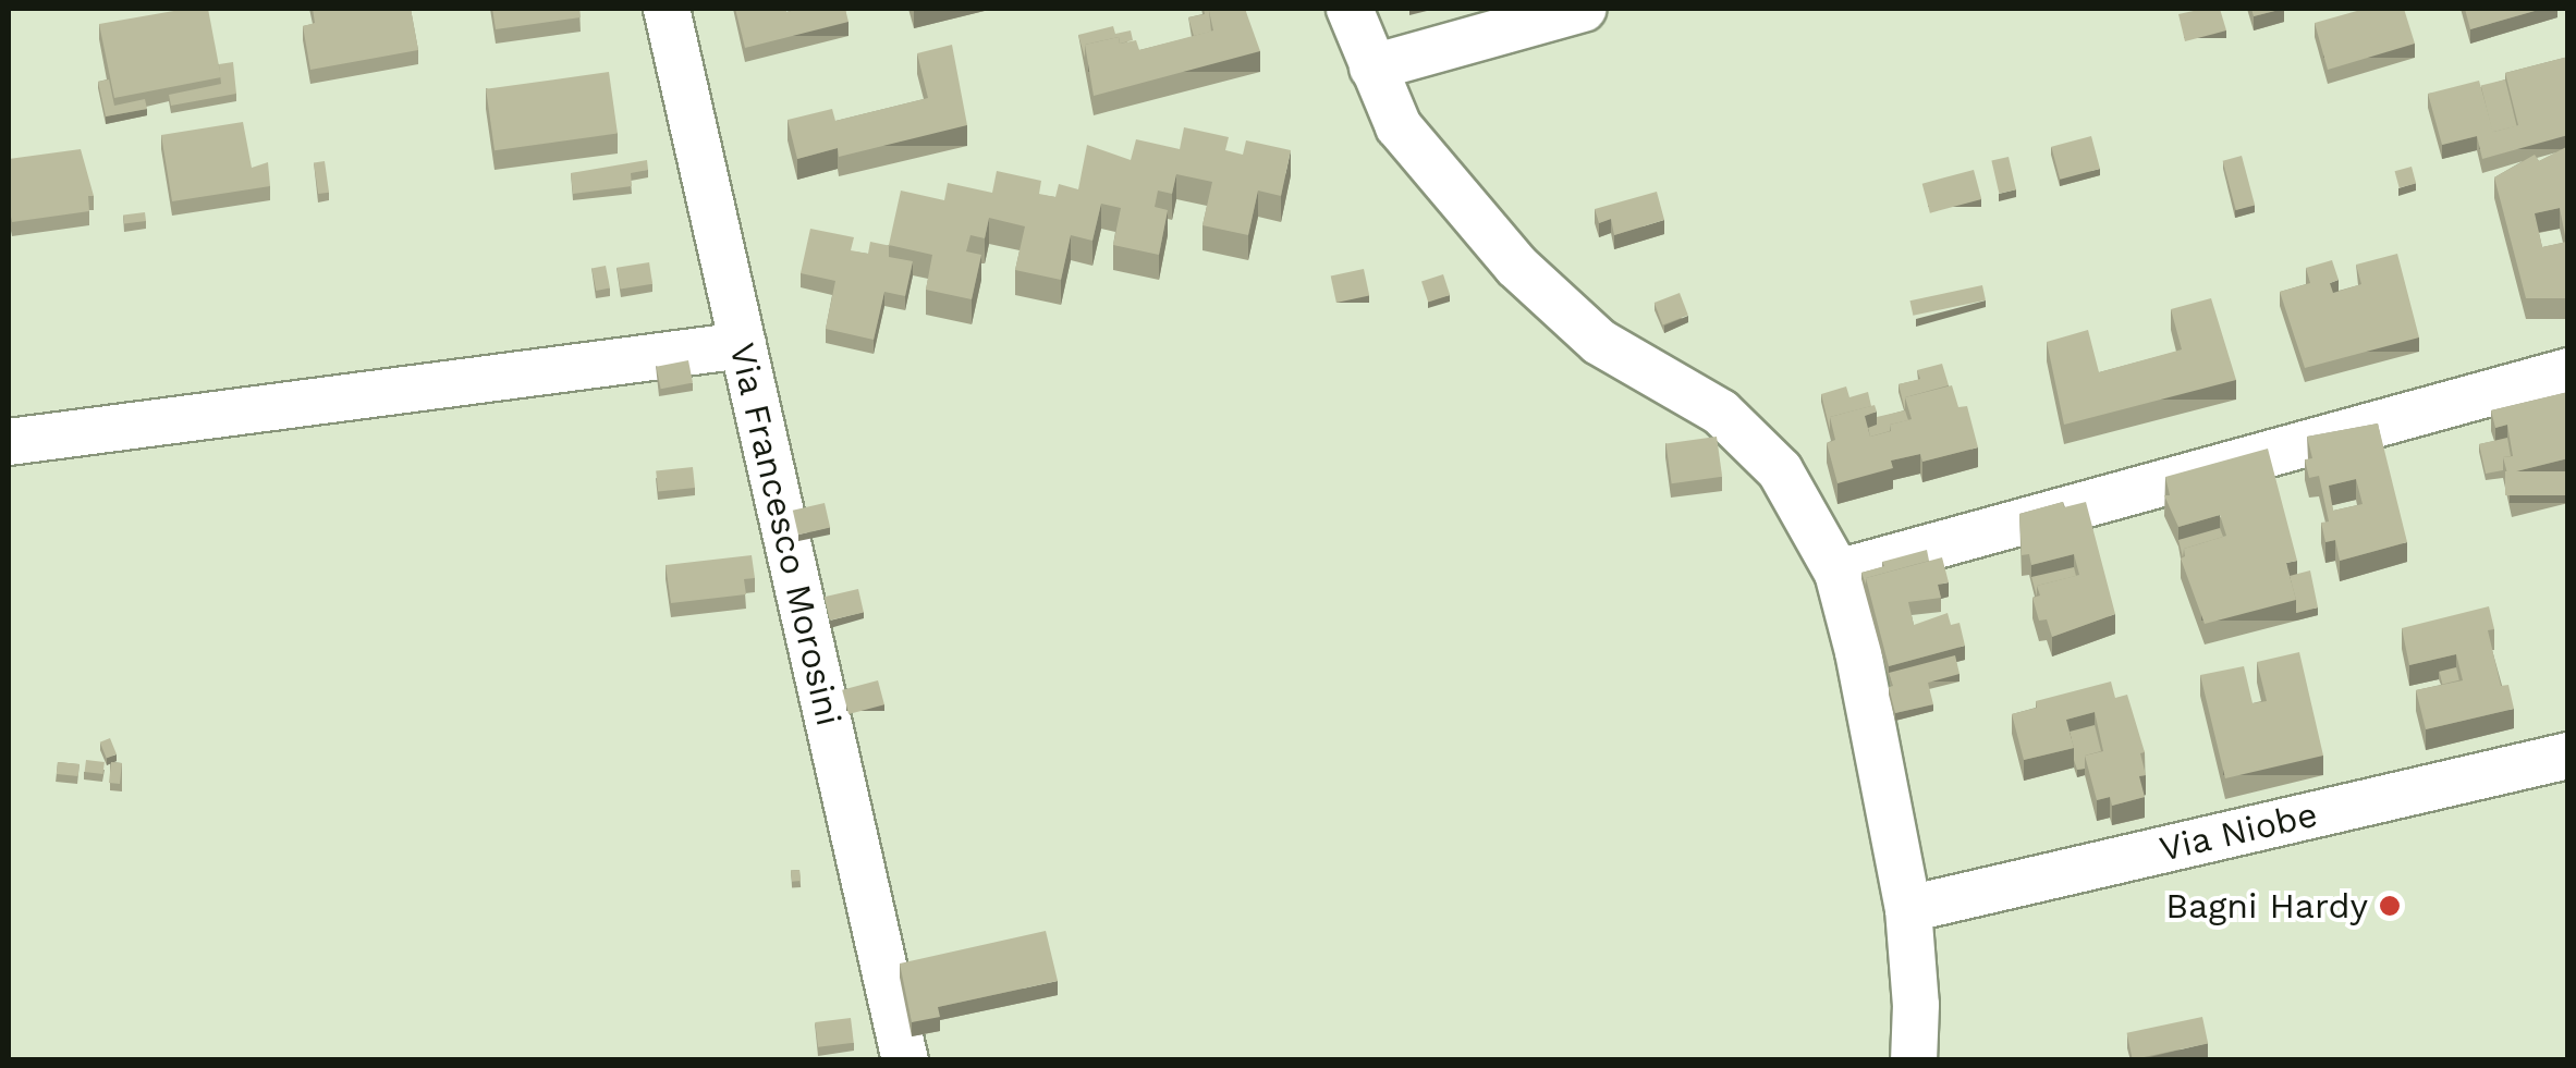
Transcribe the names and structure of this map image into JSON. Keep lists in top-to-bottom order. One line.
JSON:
{"streets":{"street":["Via Francesco Morosini","Via Niobe"]},"places":["Bagni Hardy"]}
